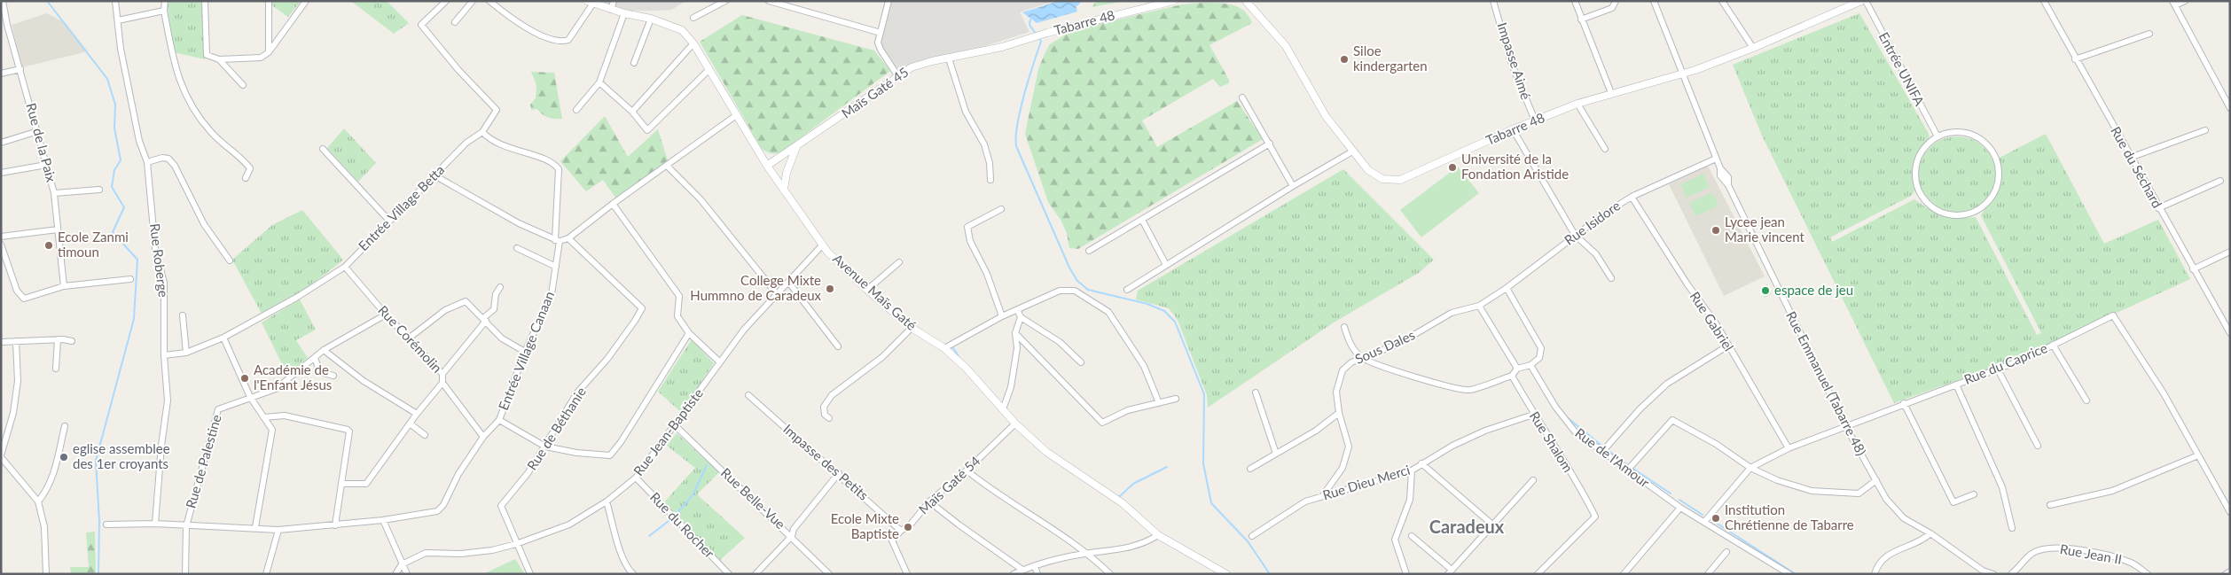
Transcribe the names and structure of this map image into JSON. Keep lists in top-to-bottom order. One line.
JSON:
{"streets":{"street":["Tabarre 48","Impasse Aimé","Entrée UNIFA","Maïs Gaté 45","Rue de la Paix","Rue du Séchard","Entrée Village Betta","Rue Isidore","Rue Roberge","Avenue Maïs Gaté","Rue Gabriel","Rue Corémolin","Sous Dales","Entrée Village Canaan","Rue du Caprice","Rue Emmanuel (Tabarre 48)","Rue de Béthanie","Rue Jean-Baptiste","Rue Shalom","Rue de l'Amour","Rue de Palestine","Impasse des Petits","Rue Dieu Merci","Maïs Gaté 54","Rue Belle-Vue","Rue du Rocher","Rue Jean II"]},"crossings":[["Tabarre 48","Impasse Aimé"],["Tabarre 48","Maïs Gaté 45"],["Tabarre 48","Rue Emmanuel (Tabarre 48)"],["Maïs Gaté 45","Avenue Maïs Gaté"],["Entrée Village Betta","Rue Roberge"],["Entrée Village Betta","Rue Corémolin"],["Rue Isidore","Rue Gabriel"],["Rue Isidore","Sous Dales"],["Rue Isidore","Rue Emmanuel (Tabarre 48)"],["Rue Roberge","Entrée Village Canaan"],["Avenue Maïs Gaté","Rue Jean-Baptiste"],["Avenue Maïs Gaté","Maïs Gaté 54"],["Rue Gabriel","Rue du Caprice"],["Rue Corémolin","Entrée Village Canaan"],["Rue Corémolin","Rue de Palestine"],["Sous Dales","Rue Dieu Merci"],["Entrée Village Canaan","Rue de Palestine"],["Rue du Caprice","Rue Emmanuel (Tabarre 48)"],["Rue du Caprice","Rue de l'Amour"],["Rue de Béthanie","Rue Jean-Baptiste"],["Rue Jean-Baptiste","Rue Belle-Vue"],["Rue Jean-Baptiste","Rue du Rocher"],["Rue Shalom","Rue Dieu Merci"],["Impasse des Petits","Maïs Gaté 54"]],"districts":["Caradeux"],"places":["Siloe kindergarten","Université de la Fondation Aristide","Lycee jean Marie vincent","Ecole Zanmi timoun","College Mixte Hummno de Caradeux","espace de jeu","Académie de l'Enfant Jésus","eglise assemblee des 1er croyants","Institution Chrétienne de Tabarre","Ecole Mixte Baptiste"]}
